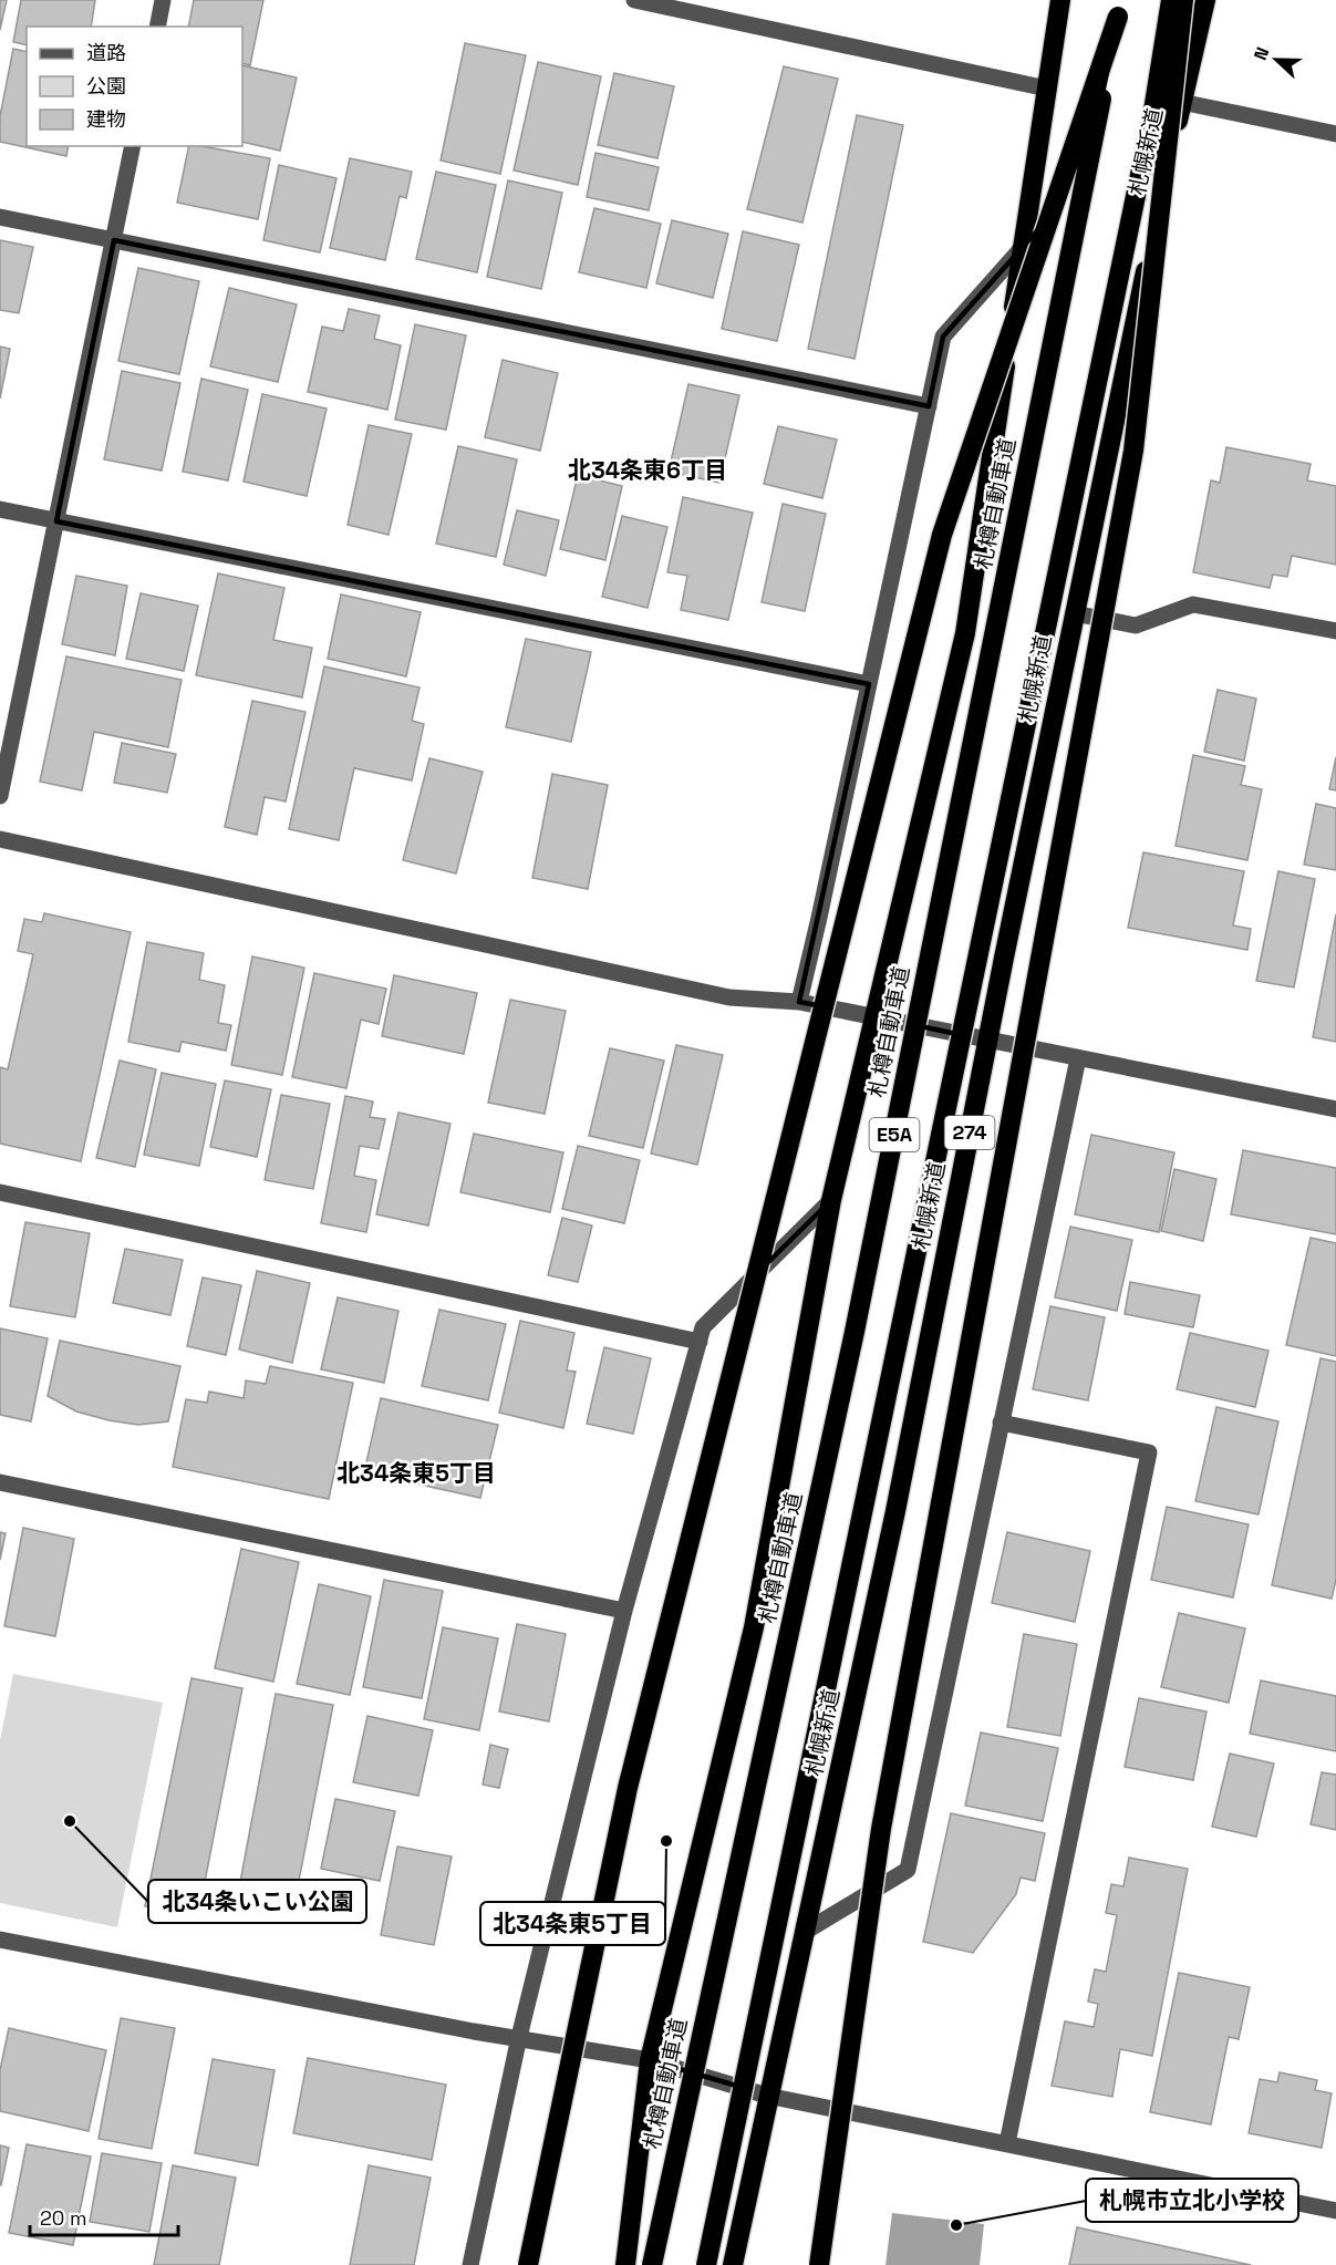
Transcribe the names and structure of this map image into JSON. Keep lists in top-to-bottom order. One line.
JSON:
{"streets":{"highway":["札幌新道","札樽自動車道","274","E5A"]},"districts":["北34条東6丁目","北34条東5丁目"],"places":["北34条いこい公園","北34条東5丁目","札幌市立北小学校"],"legend":["道路","公園","建物"],"scale_bar":"20 m","north":"left"}
